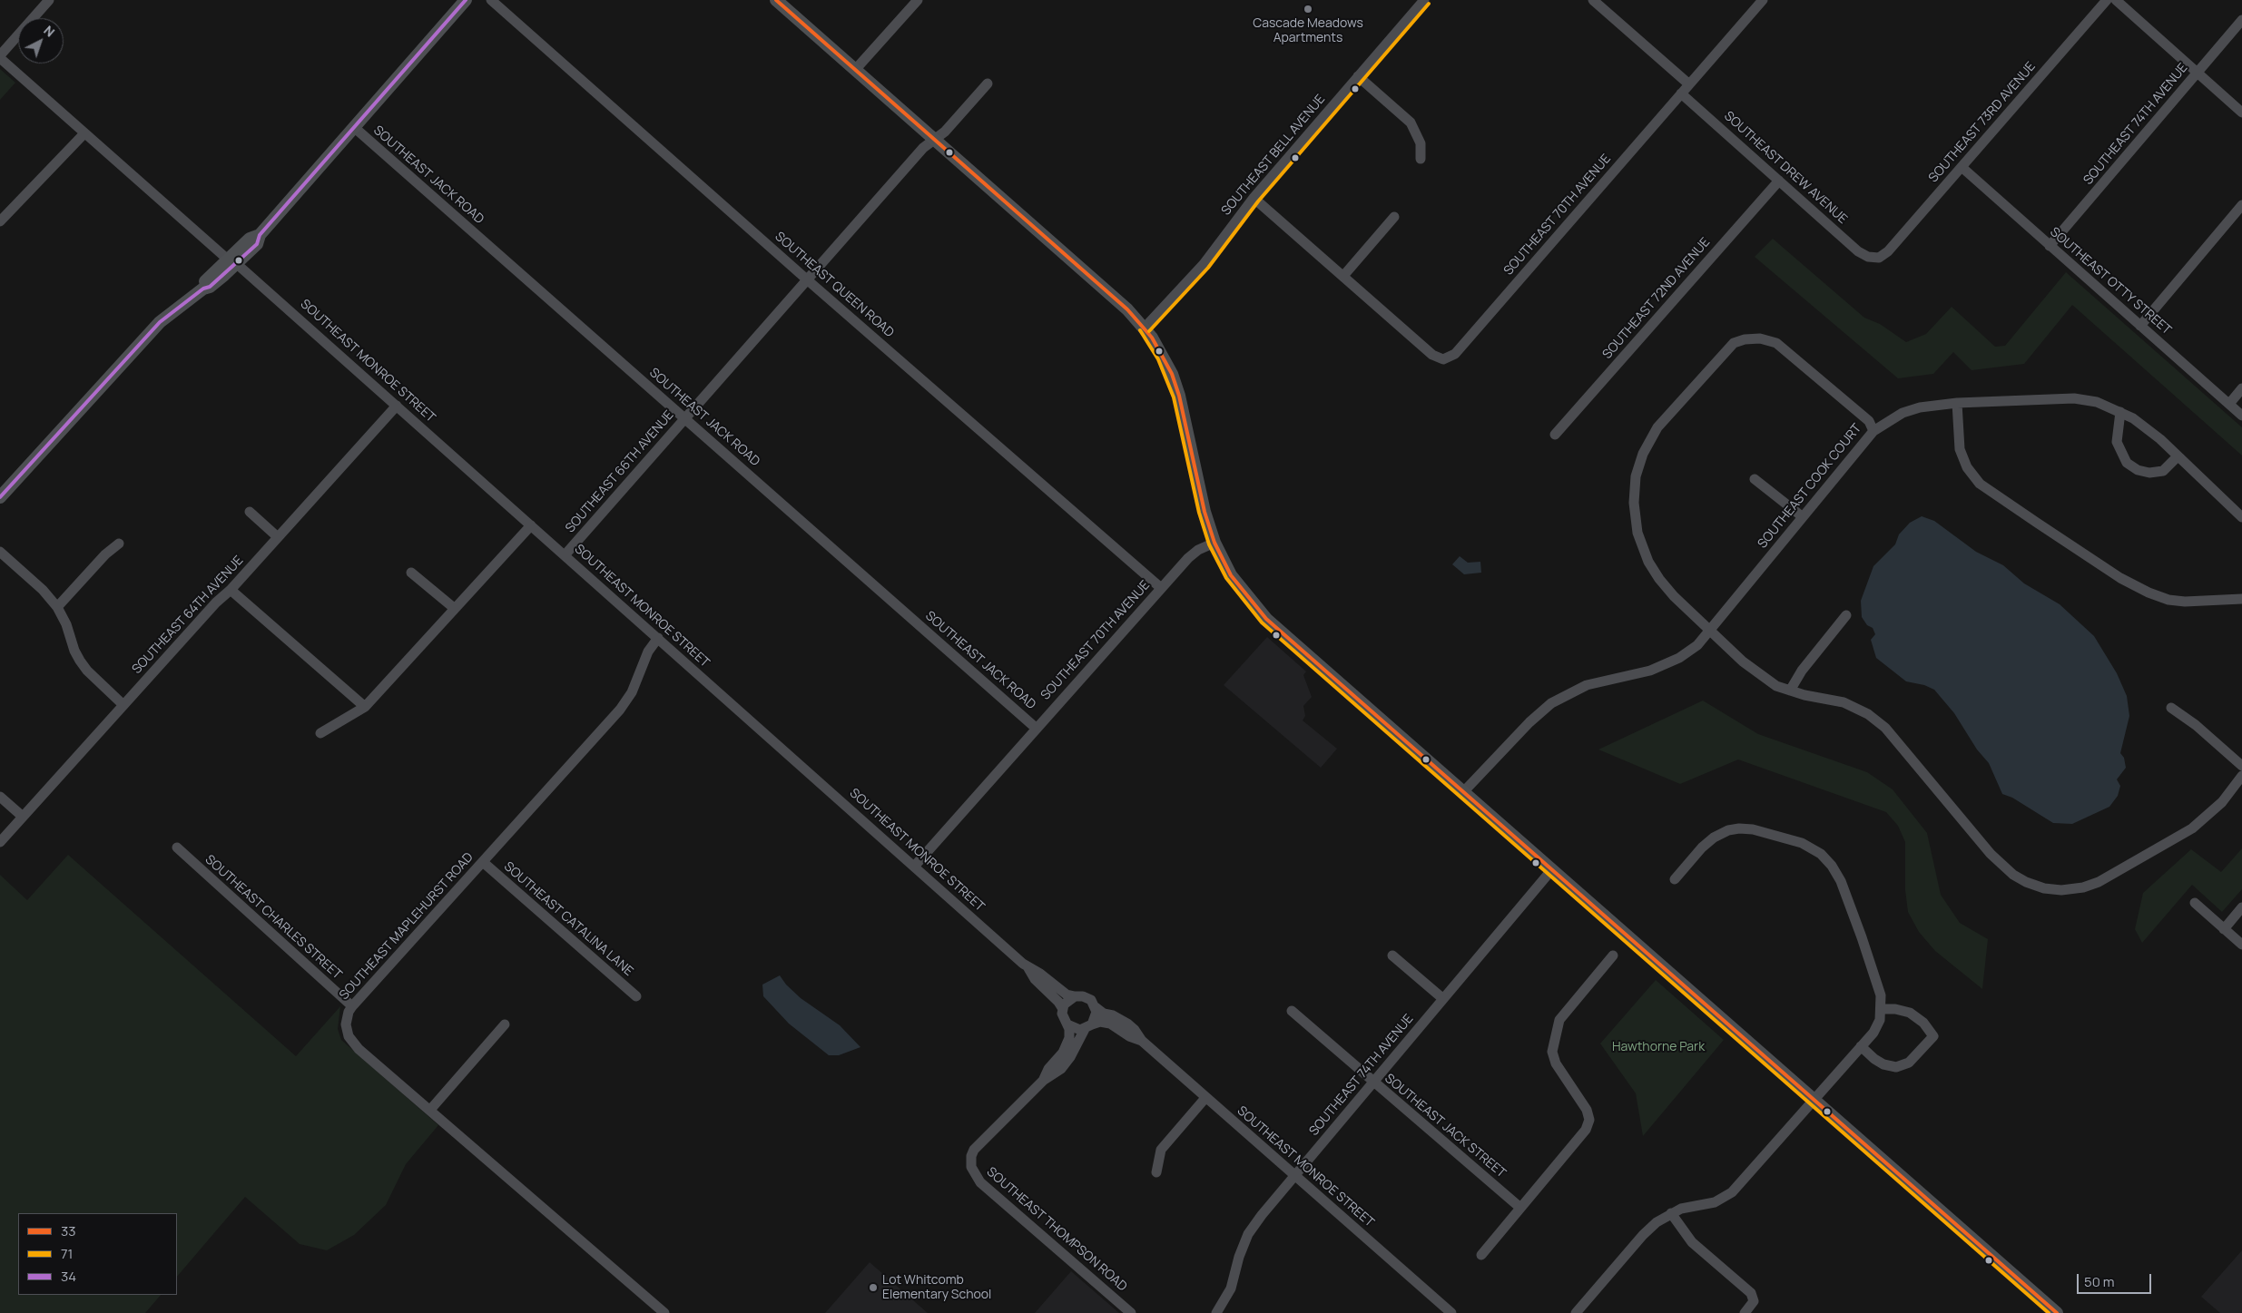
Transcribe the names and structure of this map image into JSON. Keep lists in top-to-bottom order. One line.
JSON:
{"streets":{"street":["SOUTHEAST 73RD AVENUE","SOUTHEAST 74TH AVENUE","SOUTHEAST BELL AVENUE","SOUTHEAST DREW AVENUE","SOUTHEAST JACK ROAD","SOUTHEAST 70TH AVENUE","SOUTHEAST OTTY STREET","SOUTHEAST QUEEN ROAD","SOUTHEAST 72ND AVENUE","SOUTHEAST MONROE STREET","SOUTHEAST 66TH AVENUE","SOUTHEAST COOK COURT","SOUTHEAST 64TH AVENUE","SOUTHEAST CHARLES STREET","SOUTHEAST CATALINA LANE","SOUTHEAST MAPLEHURST ROAD","SOUTHEAST JACK STREET","SOUTHEAST THOMPSON ROAD"]},"crossings":[["SOUTHEAST 73RD AVENUE","SOUTHEAST DREW AVENUE"],["SOUTHEAST 73RD AVENUE","SOUTHEAST OTTY STREET"],["SOUTHEAST 74TH AVENUE","SOUTHEAST OTTY STREET"],["SOUTHEAST 74TH AVENUE","SOUTHEAST MONROE STREET"],["SOUTHEAST 74TH AVENUE","SOUTHEAST JACK STREET"],["SOUTHEAST DREW AVENUE","SOUTHEAST 70TH AVENUE"],["SOUTHEAST DREW AVENUE","SOUTHEAST 72ND AVENUE"],["SOUTHEAST JACK ROAD","SOUTHEAST 70TH AVENUE"],["SOUTHEAST JACK ROAD","SOUTHEAST 66TH AVENUE"],["SOUTHEAST 70TH AVENUE","SOUTHEAST QUEEN ROAD"],["SOUTHEAST 70TH AVENUE","SOUTHEAST MONROE STREET"],["SOUTHEAST QUEEN ROAD","SOUTHEAST 66TH AVENUE"],["SOUTHEAST MONROE STREET","SOUTHEAST 66TH AVENUE"],["SOUTHEAST MONROE STREET","SOUTHEAST 64TH AVENUE"],["SOUTHEAST MONROE STREET","SOUTHEAST MAPLEHURST ROAD"],["SOUTHEAST CHARLES STREET","SOUTHEAST MAPLEHURST ROAD"],["SOUTHEAST CATALINA LANE","SOUTHEAST MAPLEHURST ROAD"]],"parks":["Hawthorne Park"],"places":["Cascade Meadows Apartments","Lot Whitcomb Elementary School"],"lines":["transit line 33","transit line 34","transit line 71"],"legend":["33","71","34"],"scale_bar":"50 m","north":"top right"}
